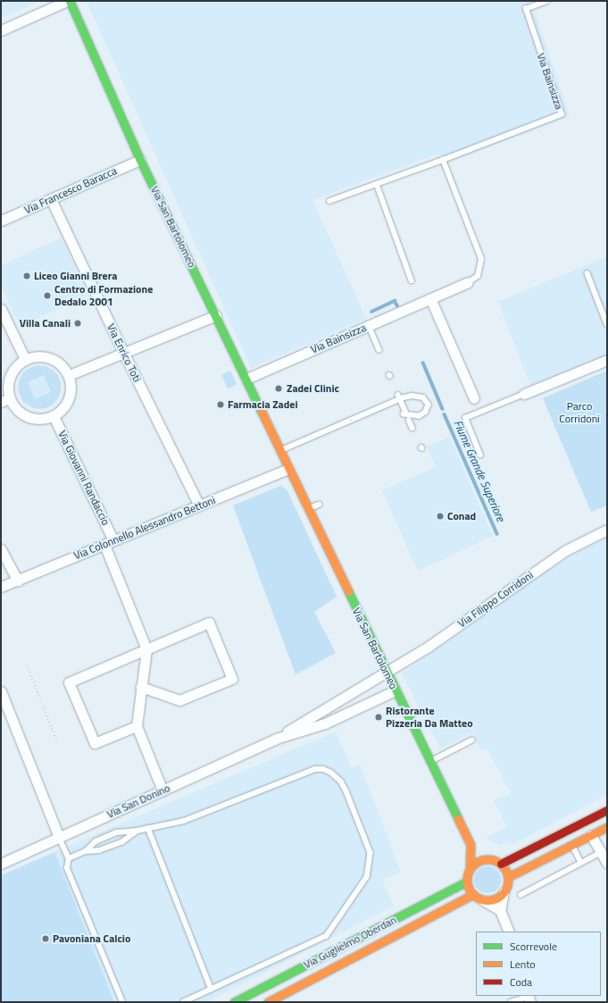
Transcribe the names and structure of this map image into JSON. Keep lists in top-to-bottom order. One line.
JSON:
{"streets":{"street":["Via Bainsizza","Via Francesco Baracca","Via San Bartolomeo","Via Enrico Toti","Via Giovanni Randaccio","Via Colonnello Alessandro Bettoni","Via Filippo Corridoni","Via San Donino","Via Guglielmo Oberdan"]},"crossings":[["Via Bainsizza","Via San Bartolomeo"],["Via Francesco Baracca","Via San Bartolomeo"],["Via Francesco Baracca","Via Enrico Toti"],["Via San Bartolomeo","Via Colonnello Alessandro Bettoni"],["Via San Bartolomeo","Via Filippo Corridoni"],["Via San Bartolomeo","Via San Donino"],["Via San Bartolomeo","Via Guglielmo Oberdan"],["Via Enrico Toti","Via Colonnello Alessandro Bettoni"],["Via Giovanni Randaccio","Via Colonnello Alessandro Bettoni"],["Via Filippo Corridoni","Via San Donino"]],"water":["Fiume Grande Superiore"],"parks":["Parco Corridoni"],"places":["Liceo Gianni Brera","Centro di Formazione Dedalo 2001","Villa Canali","Zadei Clinic","Farmacia Zadei","Conad","Ristorante Pizzeria Da Matteo","Pavoniana Calcio"],"legend":["Scorrevole","Lento","Coda"]}
